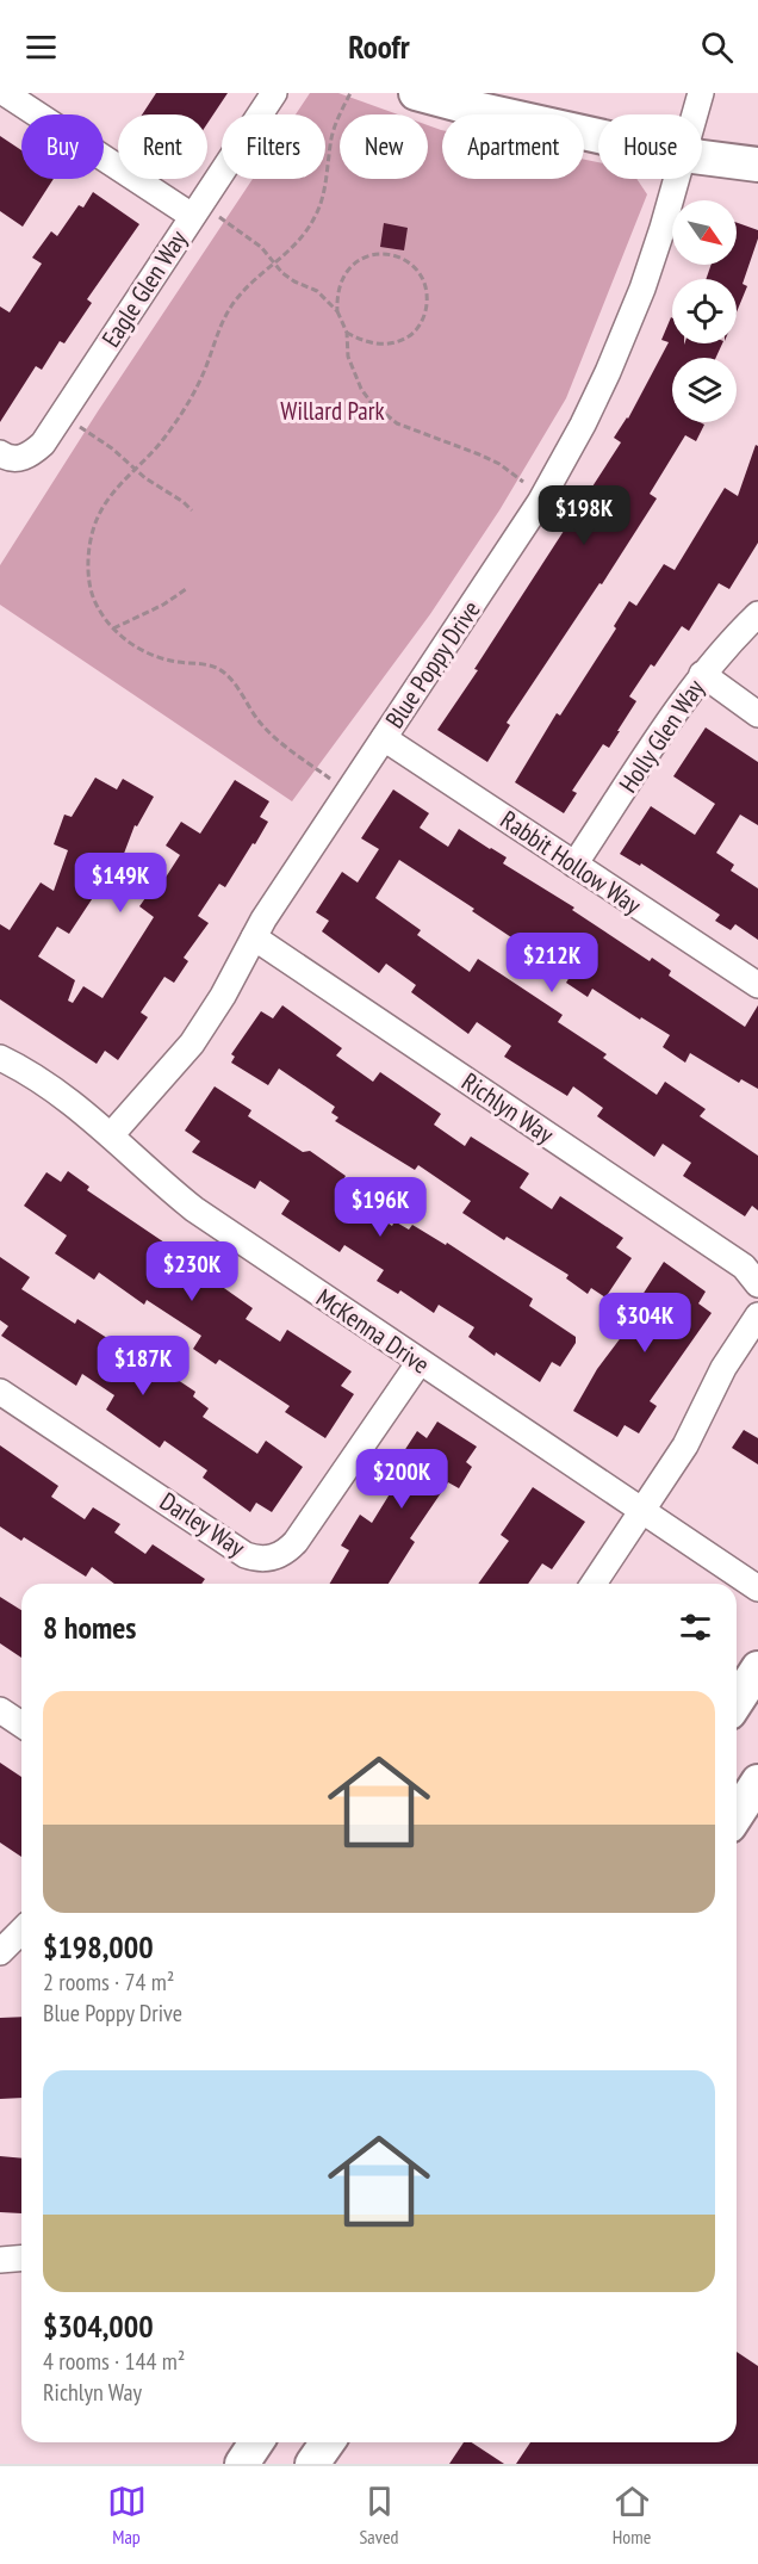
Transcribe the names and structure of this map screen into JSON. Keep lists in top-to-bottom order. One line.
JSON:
{"streets":{"street":["Eagle Glen Way","Blue Poppy Drive","Holly Glen Way","Rabbit Hollow Way","Richlyn Way","McKenna Drive","Darley Way"]},"crossings":[["Blue Poppy Drive","Rabbit Hollow Way"],["Blue Poppy Drive","Richlyn Way"],["Blue Poppy Drive","McKenna Drive"],["Holly Glen Way","Rabbit Hollow Way"],["McKenna Drive","Darley Way"]],"parks":["Willard Park"],"north":"bottom right","page":{"header":"Roofr","chip":["Buy","Rent","Filters","New","Apartment","House"],"price":["$198K","$149K","$212K","$196K","$230K","$304K","$187K","$200K"],"heading":"8 homes","list":[{"name":"$198,000","note":"2 rooms · 74 m² · Blue Poppy Drive"},{"name":"$304,000","note":"4 rooms · 144 m² · Richlyn Way"}],"tabs":["Map","Saved","Home"]}}
